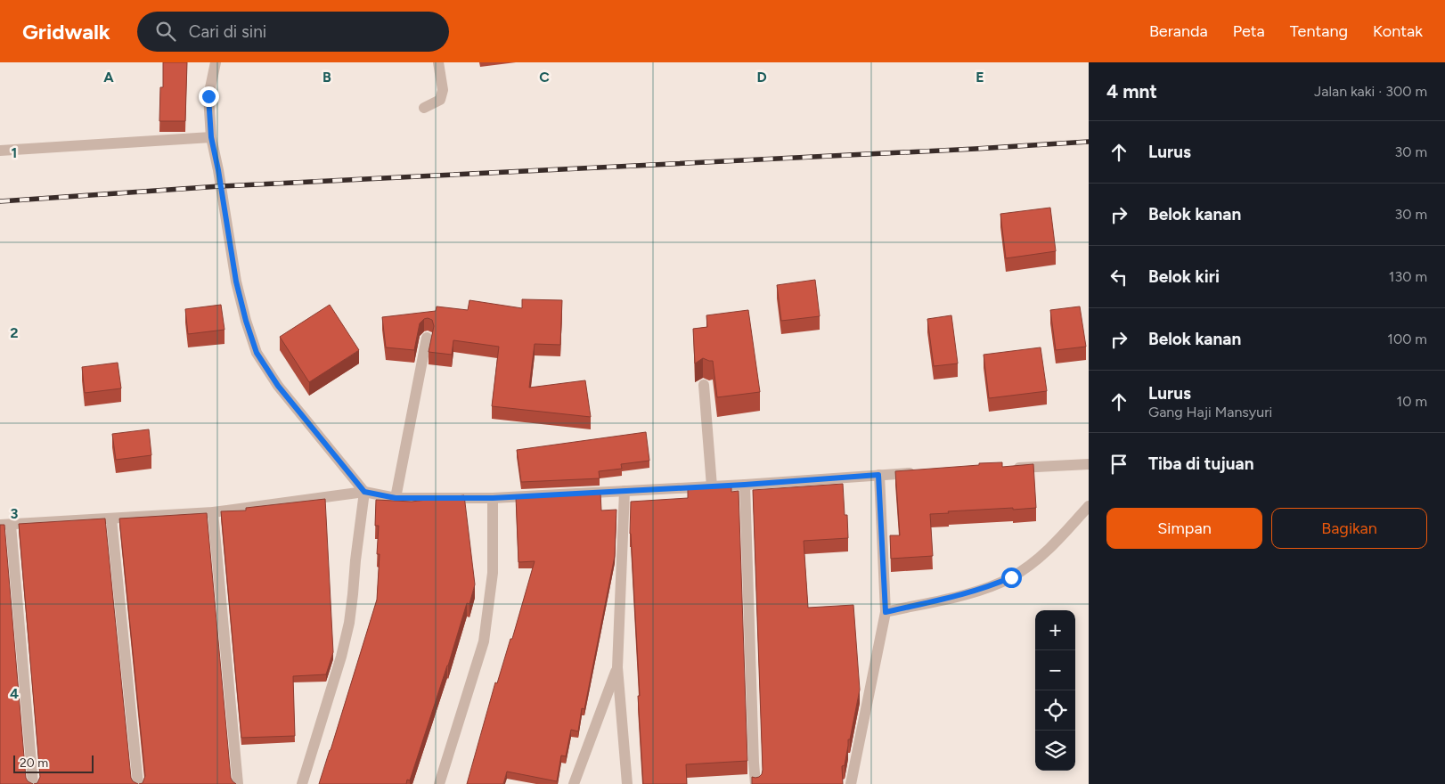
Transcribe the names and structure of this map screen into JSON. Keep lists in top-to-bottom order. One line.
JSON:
{"scale_bar":"20 m","page":{"header":"Gridwalk","search":"Cari di sini","nav":["Beranda","Peta","Tentang","Kontak"],"heading":["4 mnt","Jalan kaki · 300 m"],"list":[["Lurus","30 m"],["Belok kanan","30 m"],["Belok kiri","130 m"],["Belok kanan","100 m"],["Lurus","Gang Haji Mansyuri","10 m"],"Tiba di tujuan"],"buttons":["Simpan","Bagikan"],"map_buttons":["+","−"],"scale":"20 m"},"grid":{"columns":["A","B","C","D","E"],"rows":["1","2","3","4"]}}
